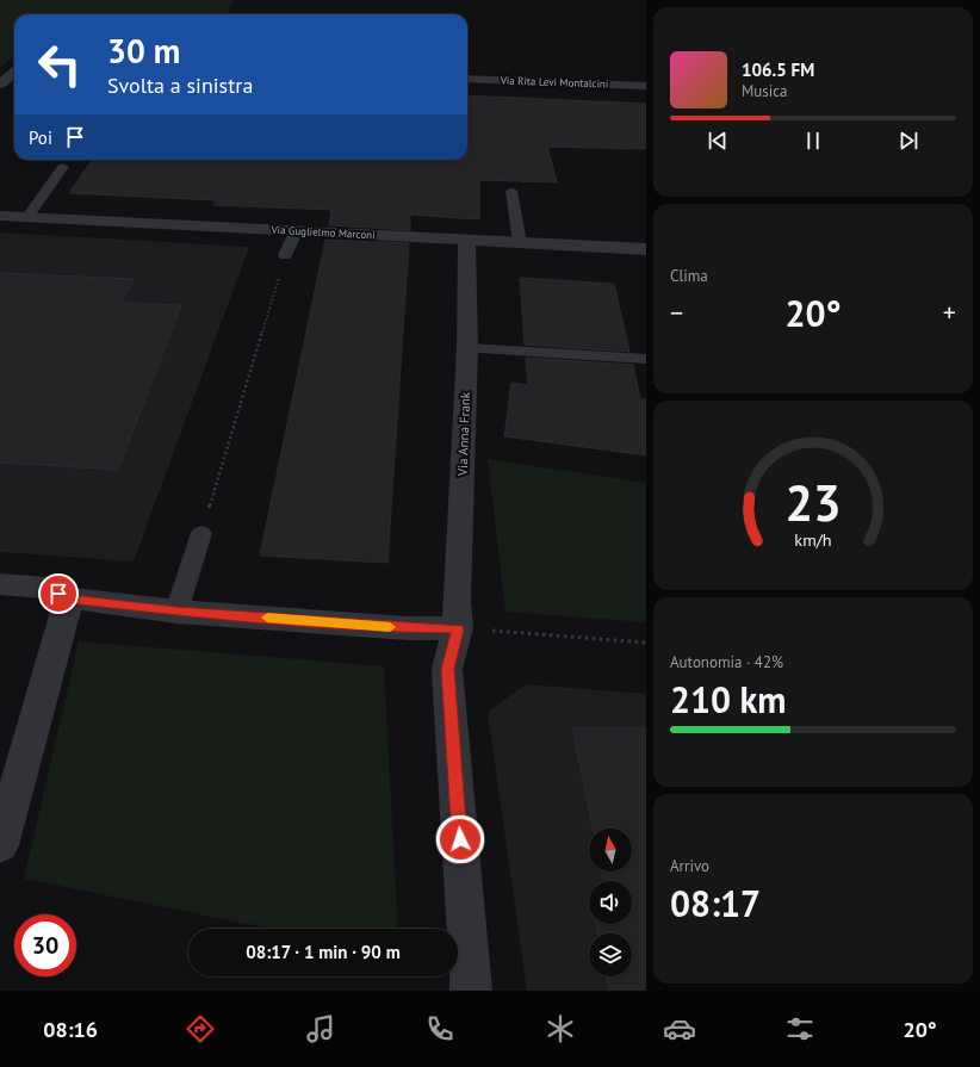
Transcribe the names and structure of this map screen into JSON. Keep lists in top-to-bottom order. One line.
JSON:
{"streets":{"street":["Via Rita Levi Montalcini","Via Guglielmo Marconi","Via Anna Frank"]},"crossings":[["Via Guglielmo Marconi","Via Anna Frank"]],"north":"top","page":{"turn":["30 m","Svolta a sinistra"],"song":["106.5 FM","Musica"],"then":"Poi","tile":["Clima",["Autonomia · 42%","210 km"],["Arrivo","08:17"]],"heat":["−","20°","+"],"limit":"30","trip":"08:17 · 1 min · 90 m","tabs":["08:16","20°"],"gauge":["23","km/h"]}}
